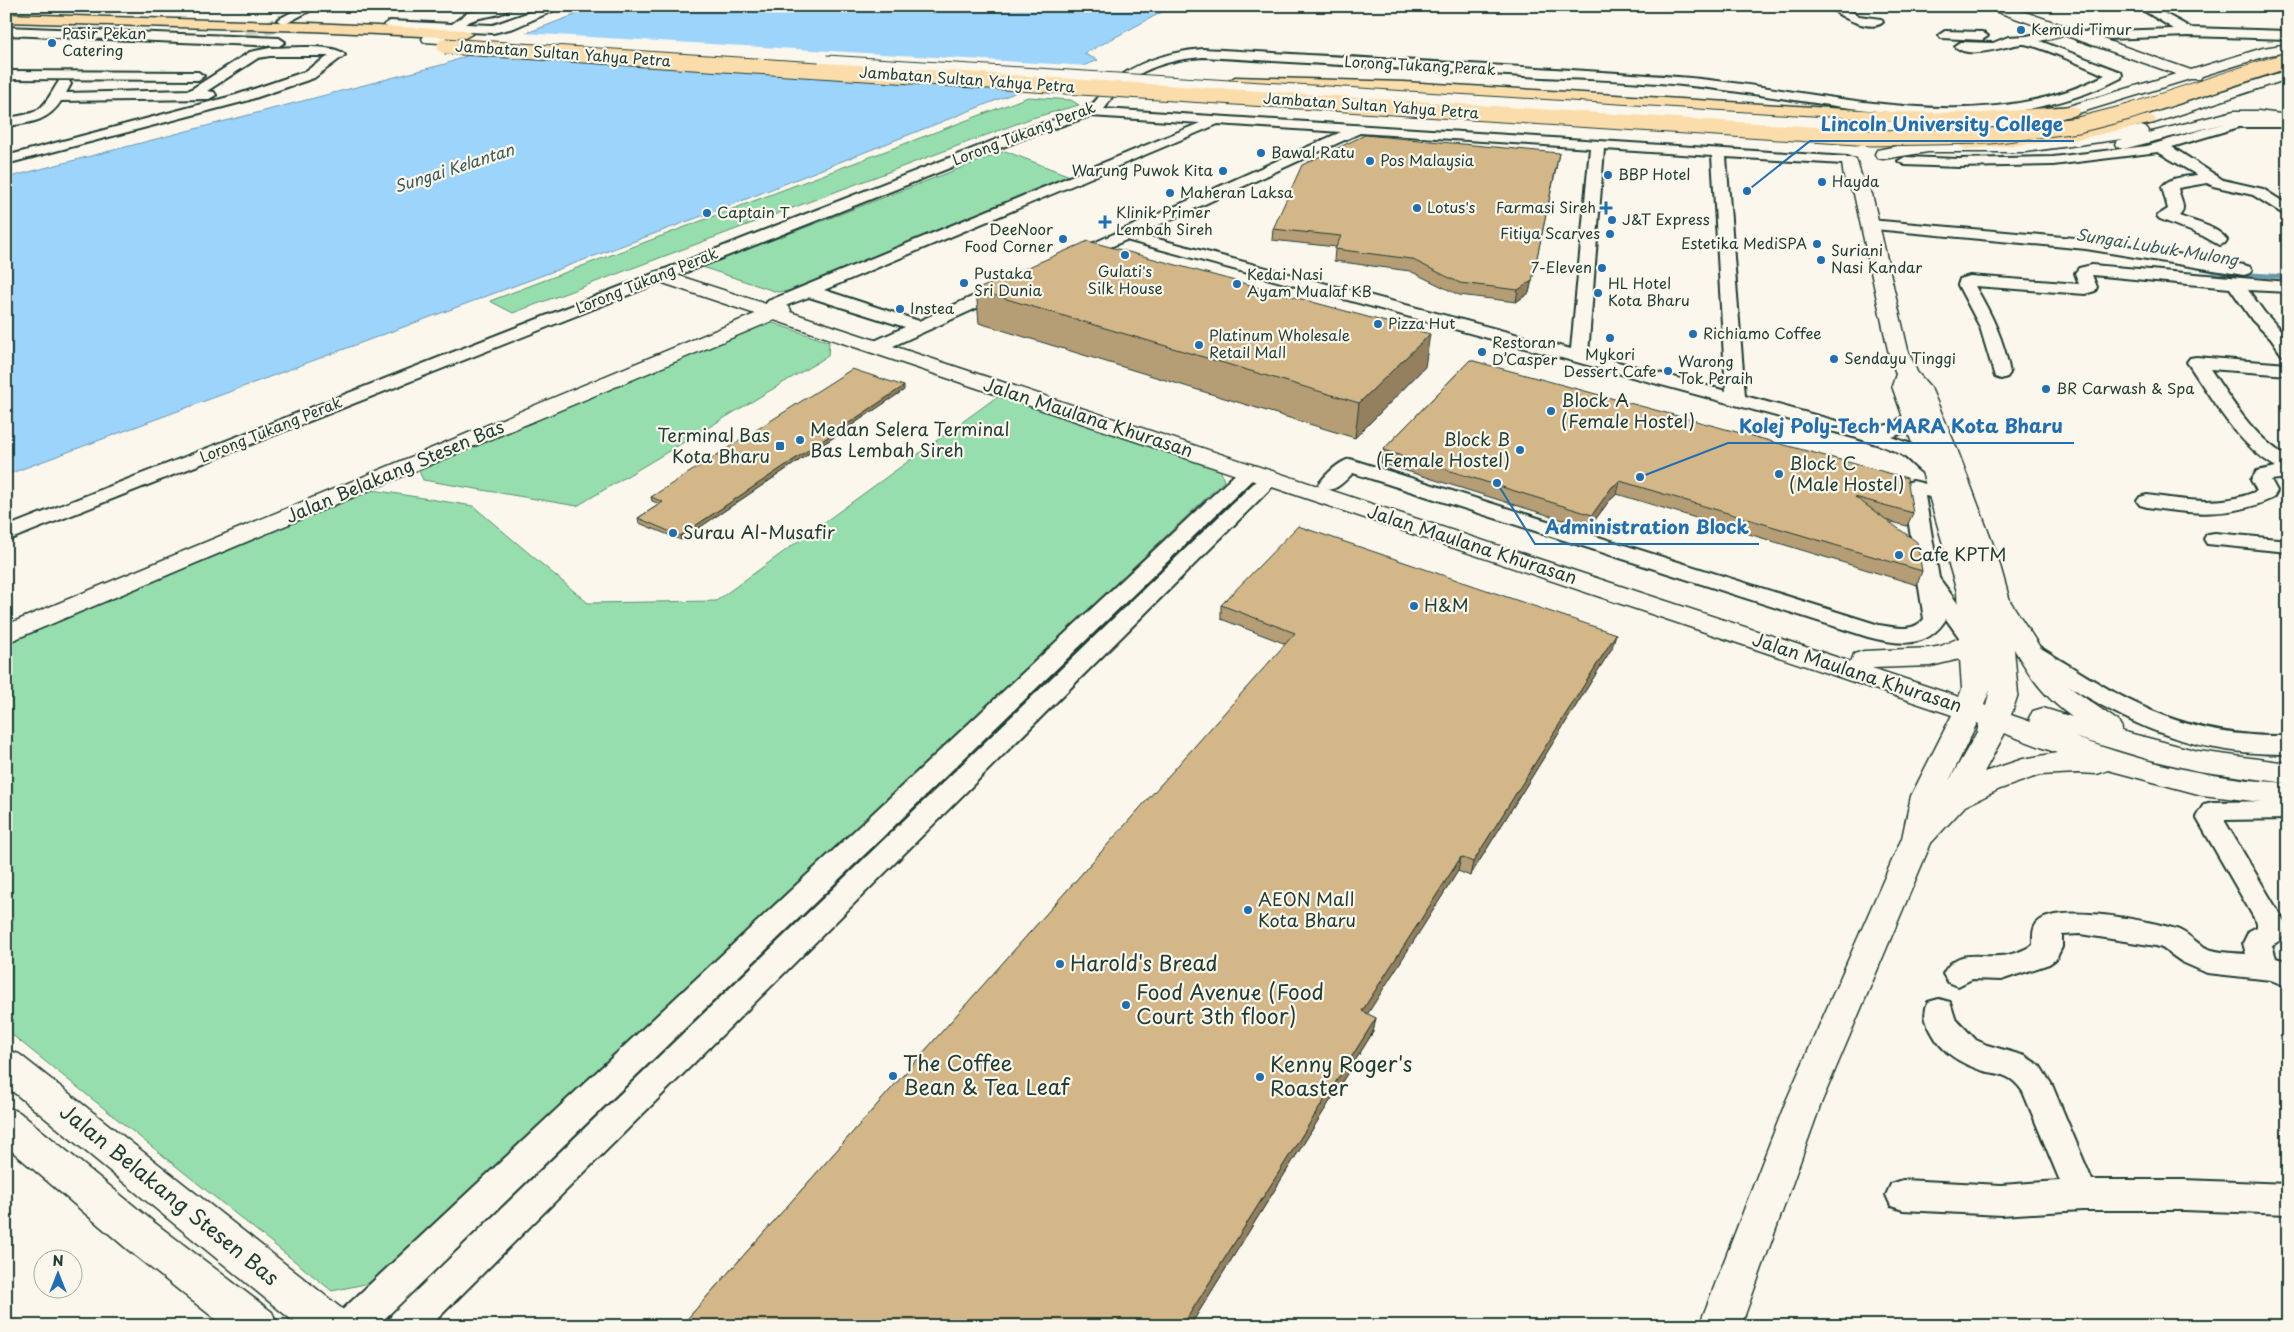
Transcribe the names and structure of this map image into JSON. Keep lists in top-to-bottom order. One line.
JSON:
{"streets":{"highway":["Jambatan Sultan Yahya Petra"],"street":["Lorong Tukang Perak","Jalan Maulana Khurasan","Jalan Belakang Stesen Bas"]},"crossings":[["Lorong Tukang Perak","Jalan Maulana Khurasan"],["Jalan Maulana Khurasan","Jalan Belakang Stesen Bas"]],"water":["Sungai Kelantan","Sungai Lubuk Mulong"],"places":{"other":["Kemudi Timur","Pasir Pekan Catering","Bawal Ratu","Pos Malaysia","Warung Puwok Kita","BBP Hotel","Hayda","Lincoln University College","Maheran Laksa","Lotus's","Captain T","J&T Express","Fitiya Scarves","DeeNoor Food Corner","Estetika MediSPA","Gulati's Silk House","Suriani Nasi Kandar","7-Eleven","Pustaka Sri Dunia","Kedai Nasi Ayam Mualaf KB","HL Hotel Kota Bharu","Instea","Pizza Hut","Richiamo Coffee","Mykori Dessert Cafe","Platinum Wholesale Retail Mall","Restoran D’Casper","Sendayu Tinggi","Warong Tok Peraih","BR Carwash & Spa","Block A (Female Hostel)","Medan Selera Terminal Bas Lembah Sireh","Block B (Female Hostel)","Block C (Male Hostel)","Kolej Poly-Tech MARA Kota Bharu","Administration Block","Surau Al-Musafir","Cafe KPTM","H&M","AEON Mall Kota Bharu","Harold's Bread","Food Avenue (Food Court 3th floor)","The Coffee Bean & Tea Leaf","Kenny Roger's Roaster"],"health":["Farmasi Sireh","Klinik Primer Lembah Sireh"],"transit":["Terminal Bas Kota Bharu"]},"north":"top"}
